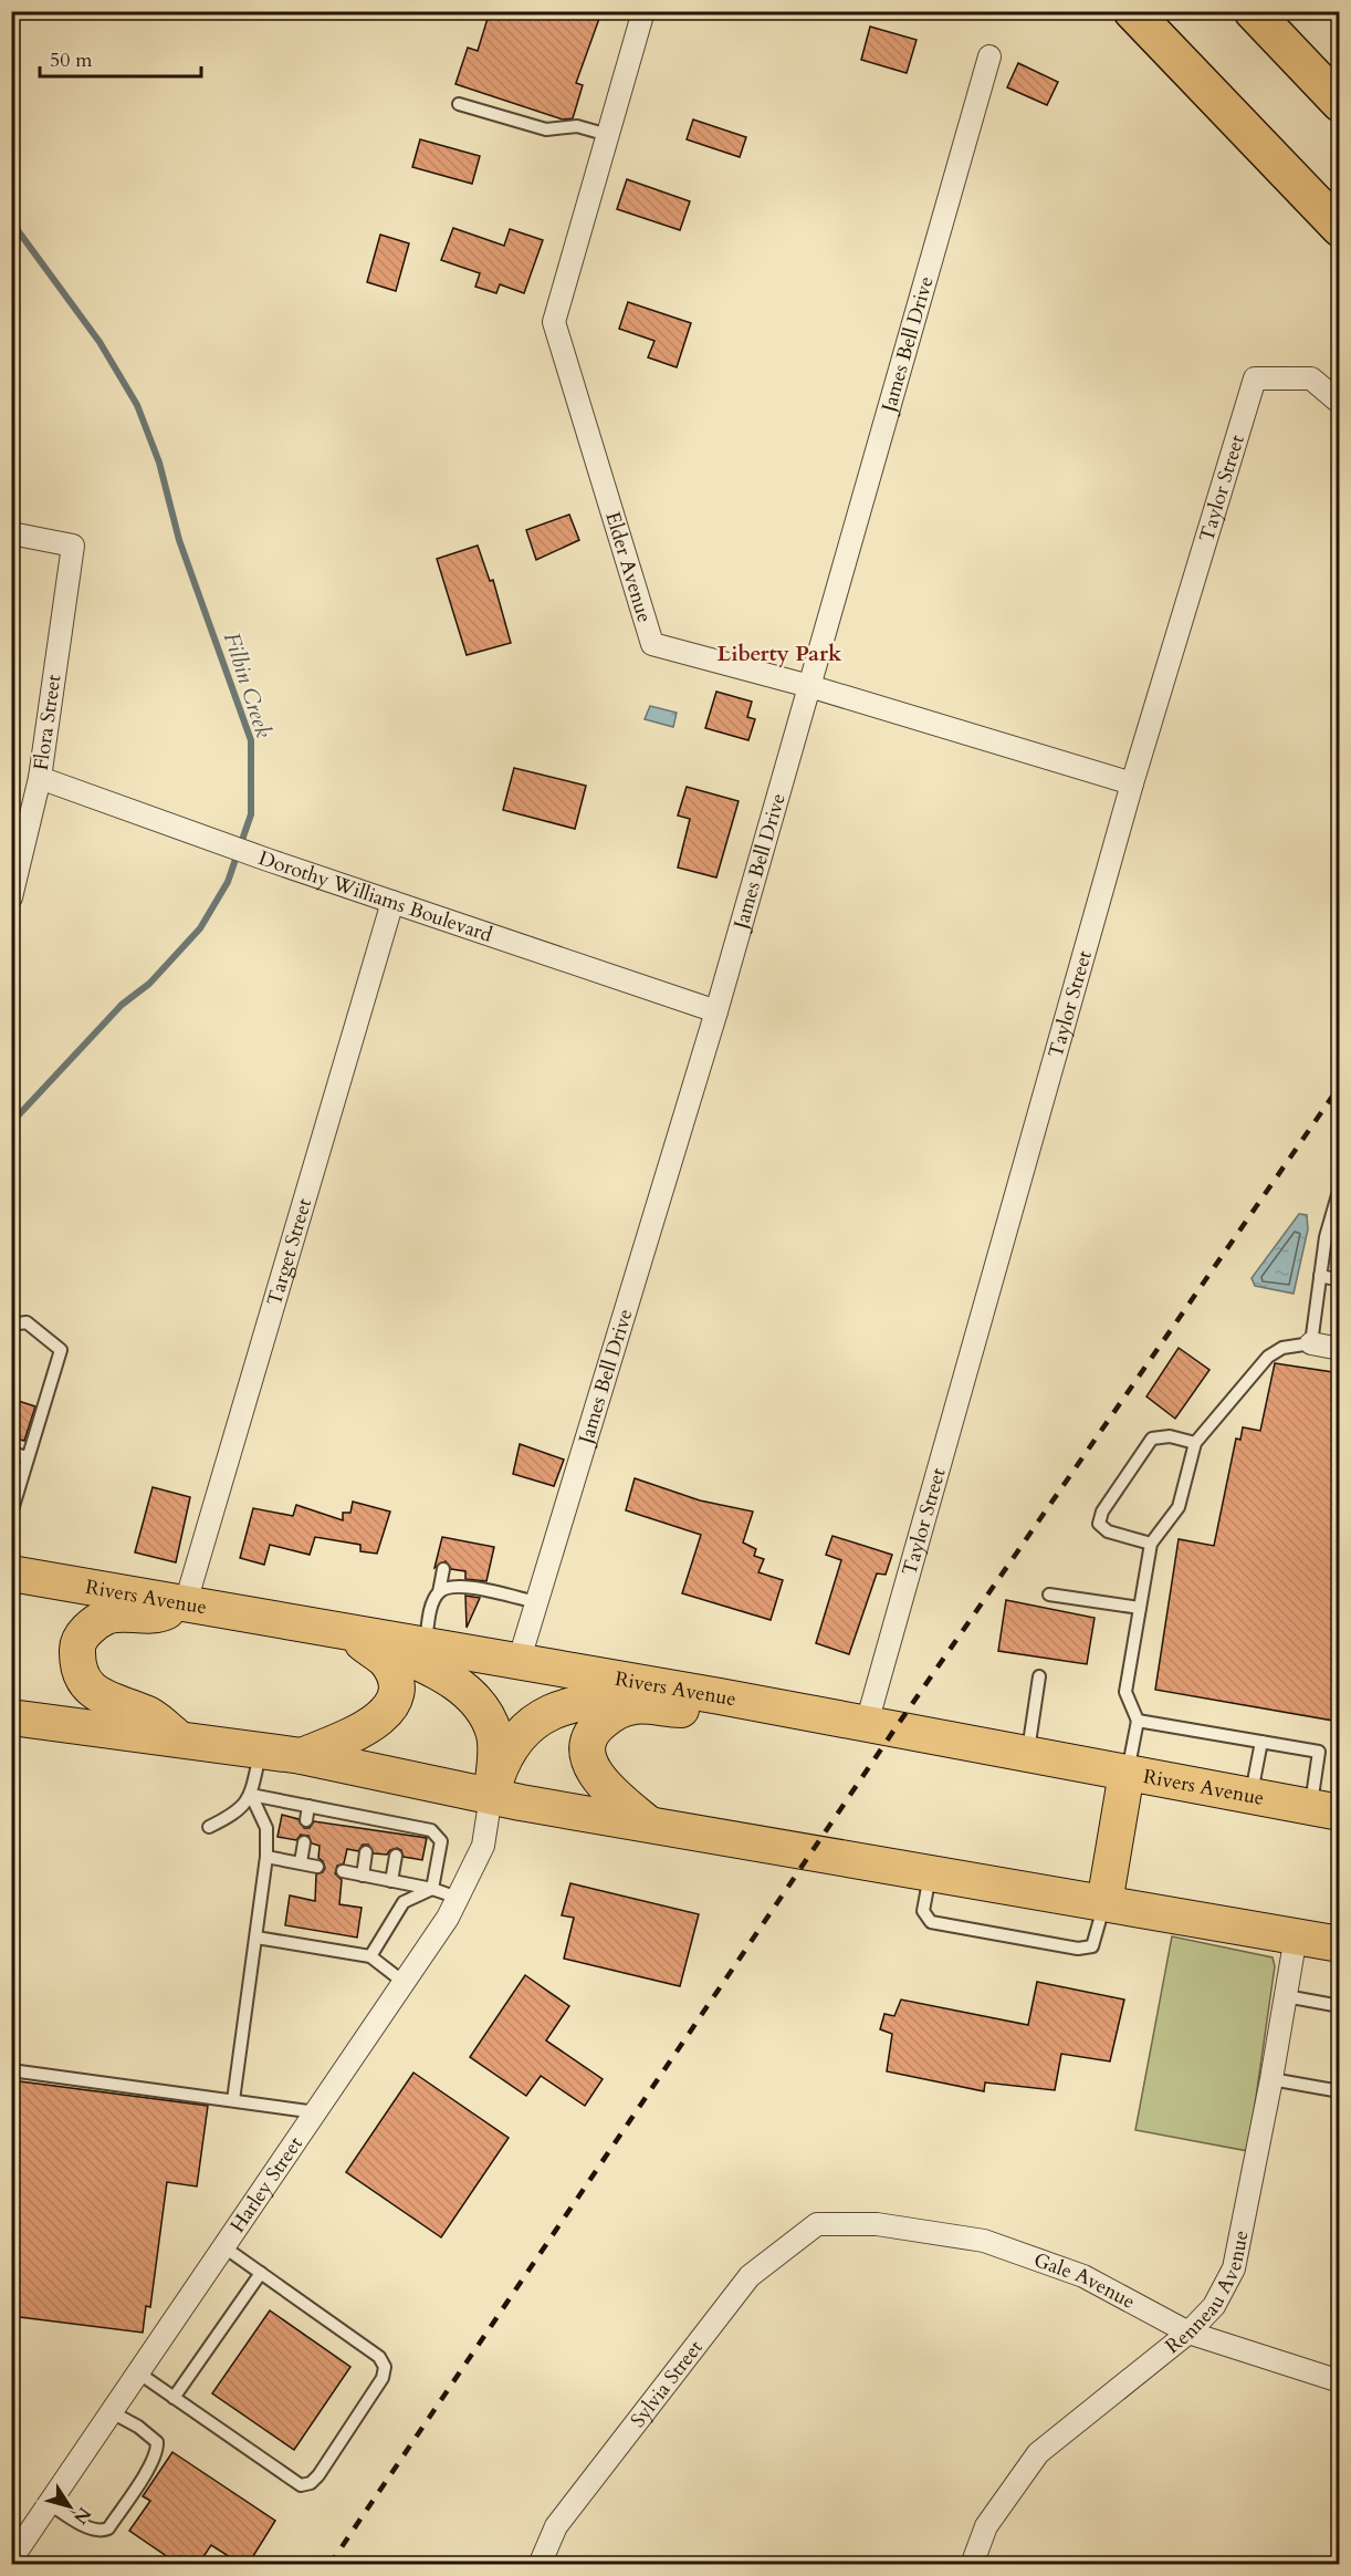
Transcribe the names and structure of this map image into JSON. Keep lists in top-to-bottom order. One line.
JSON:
{"streets":{"main road":["Rivers Avenue"],"street":["James Bell Drive","Taylor Street","Elder Avenue","Flora Street","Dorothy Williams Boulevard","Target Street","Harley Street","Gale Avenue","Renneau Avenue","Sylvia Street"]},"crossings":[["James Bell Drive","Elder Avenue"],["James Bell Drive","Dorothy Williams Boulevard"],["James Bell Drive","Rivers Avenue"],["Taylor Street","Elder Avenue"],["Taylor Street","Rivers Avenue"],["Flora Street","Dorothy Williams Boulevard"],["Dorothy Williams Boulevard","Target Street"],["Target Street","Rivers Avenue"],["Gale Avenue","Renneau Avenue"],["Gale Avenue","Sylvia Street"]],"districts":["Liberty Park"],"water":["Filbin Creek"],"scale_bar":"50 m","north":"bottom right"}
